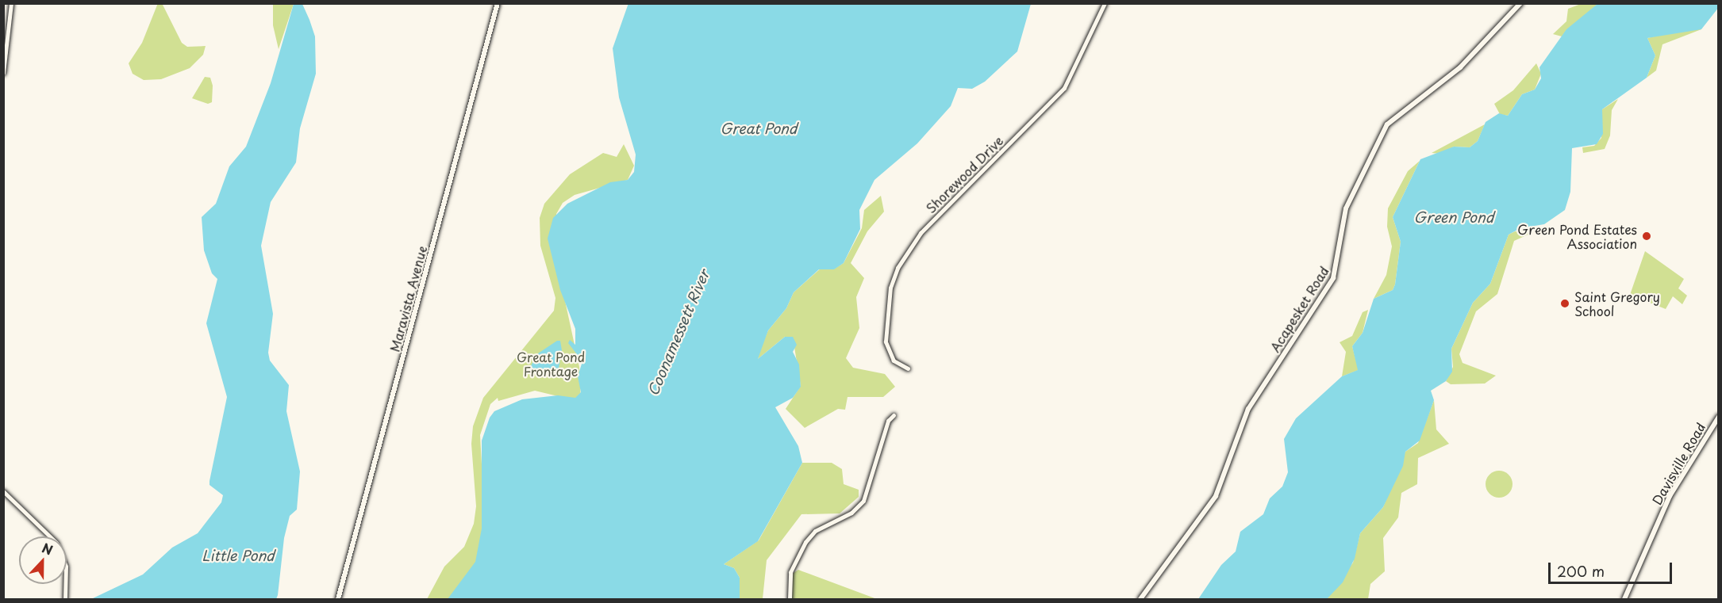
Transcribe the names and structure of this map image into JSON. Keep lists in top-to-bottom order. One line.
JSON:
{"streets":{"main road":["Maravista Avenue","Acapesket Road","Davisville Road"],"street":["Shorewood Drive"]},"water":["Great Pond","Green Pond","Coonamessett River","Little Pond"],"parks":["Great Pond Frontage"],"places":["Green Pond Estates Association","Saint Gregory School"],"scale_bar":"200 m","north":"top"}
